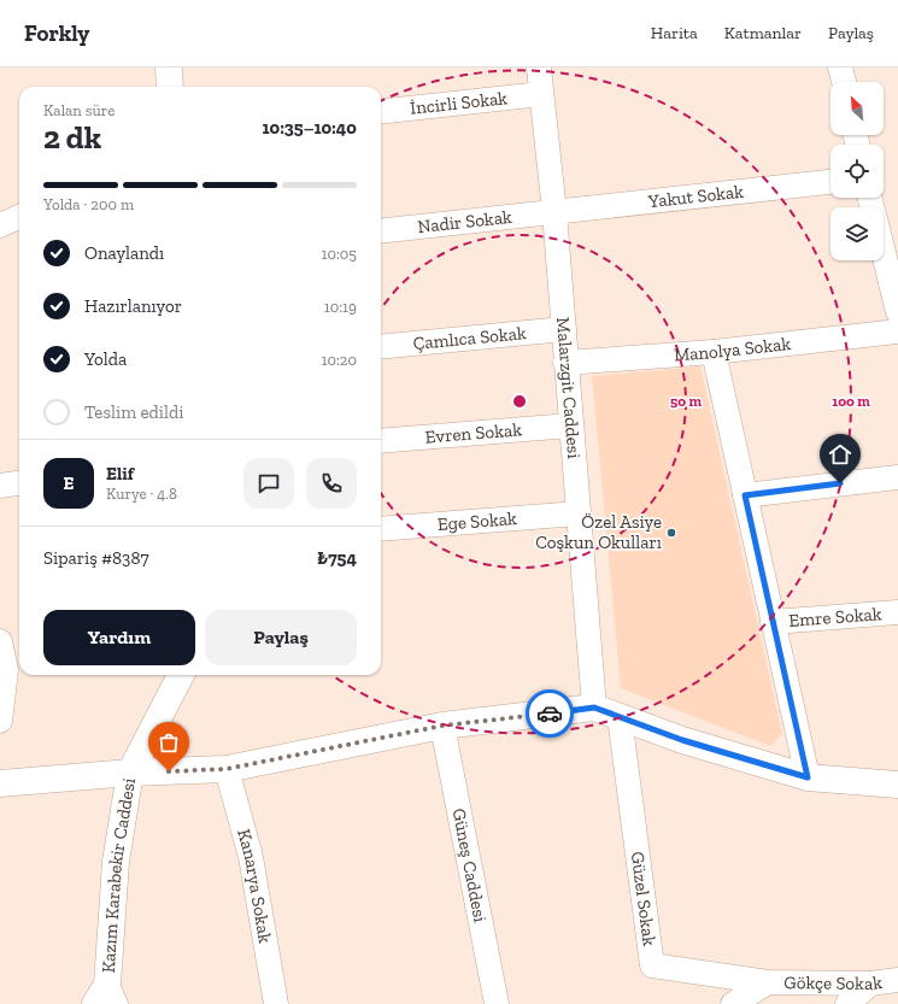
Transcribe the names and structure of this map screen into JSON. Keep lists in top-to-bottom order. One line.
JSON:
{"streets":{"street":["İncirli Sokak","Yakut Sokak","Nadir Sokak","Çamlıca Sokak","Manolya Sokak","Malarzgit Caddesi","Evren Sokak","Ege Sokak","Emre Sokak","Güneş Caddesi","Kazım Karabekir Caddesi","Kanarya Sokak","Güzel Sokak","Gökçe Sokak"]},"crossings":[["İncirli Sokak","Malarzgit Caddesi"],["Yakut Sokak","Nadir Sokak"],["Yakut Sokak","Malarzgit Caddesi"],["Nadir Sokak","Malarzgit Caddesi"],["Çamlıca Sokak","Malarzgit Caddesi"],["Manolya Sokak","Malarzgit Caddesi"],["Malarzgit Caddesi","Evren Sokak"],["Malarzgit Caddesi","Ege Sokak"],["Güzel Sokak","Gökçe Sokak"]],"places":["Özel Asiye Coşkun Okulları"],"north":"top left","page":{"header":"Forkly","nav":["Harita","Katmanlar","Paylaş"],"heading":["2 dk","Kalan süre","10:35–10:40"],"panel":["Elif","Kurye · 4.8","Sipariş #8387","₺754"],"bar":"Yolda · 200 m","list":[["Onaylandı","10:05"],["Hazırlanıyor","10:19"],["Yolda","10:20"],"Teslim edildi"],"round":"E","buttons":["Yardım","Paylaş"]},"rings":["50 m","100 m"]}
